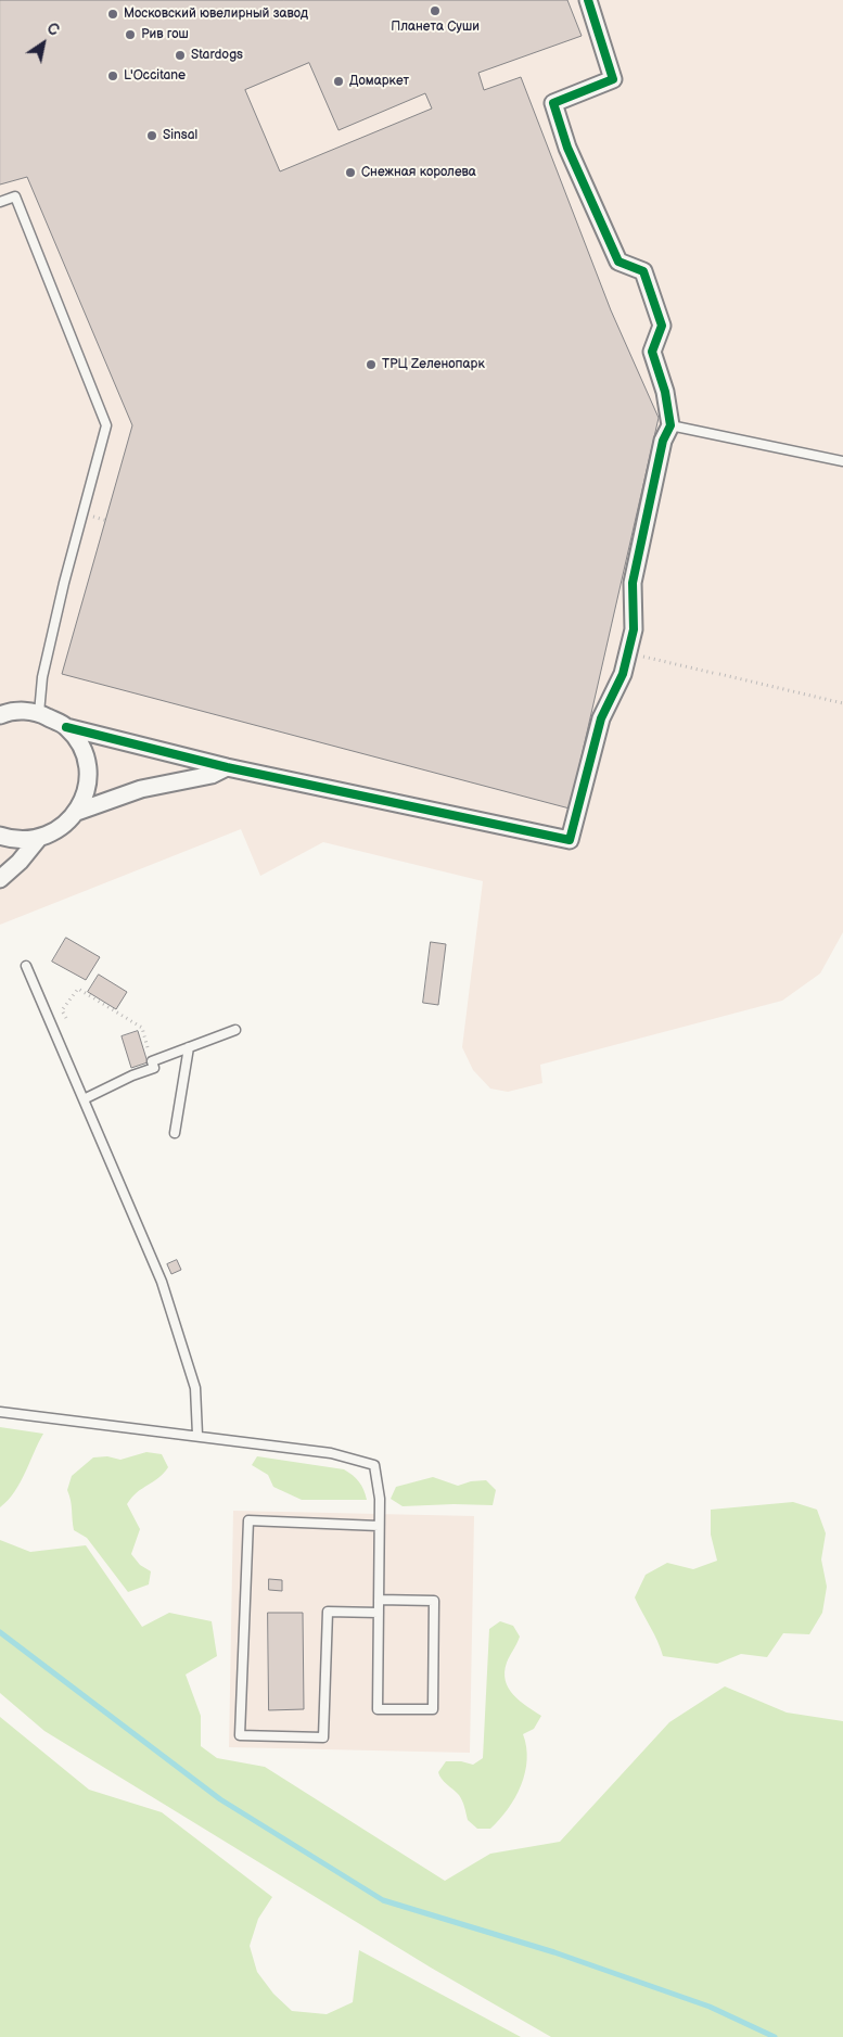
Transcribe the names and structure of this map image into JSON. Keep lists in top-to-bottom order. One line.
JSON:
{"places":["Планета Суши","Московский ювелирный завод","Рив гош","Stardogs","L'Occitane","Домаркет","Sinsal","Снежная королева","ТРЦ Zеленопарк"],"north":"top right"}
